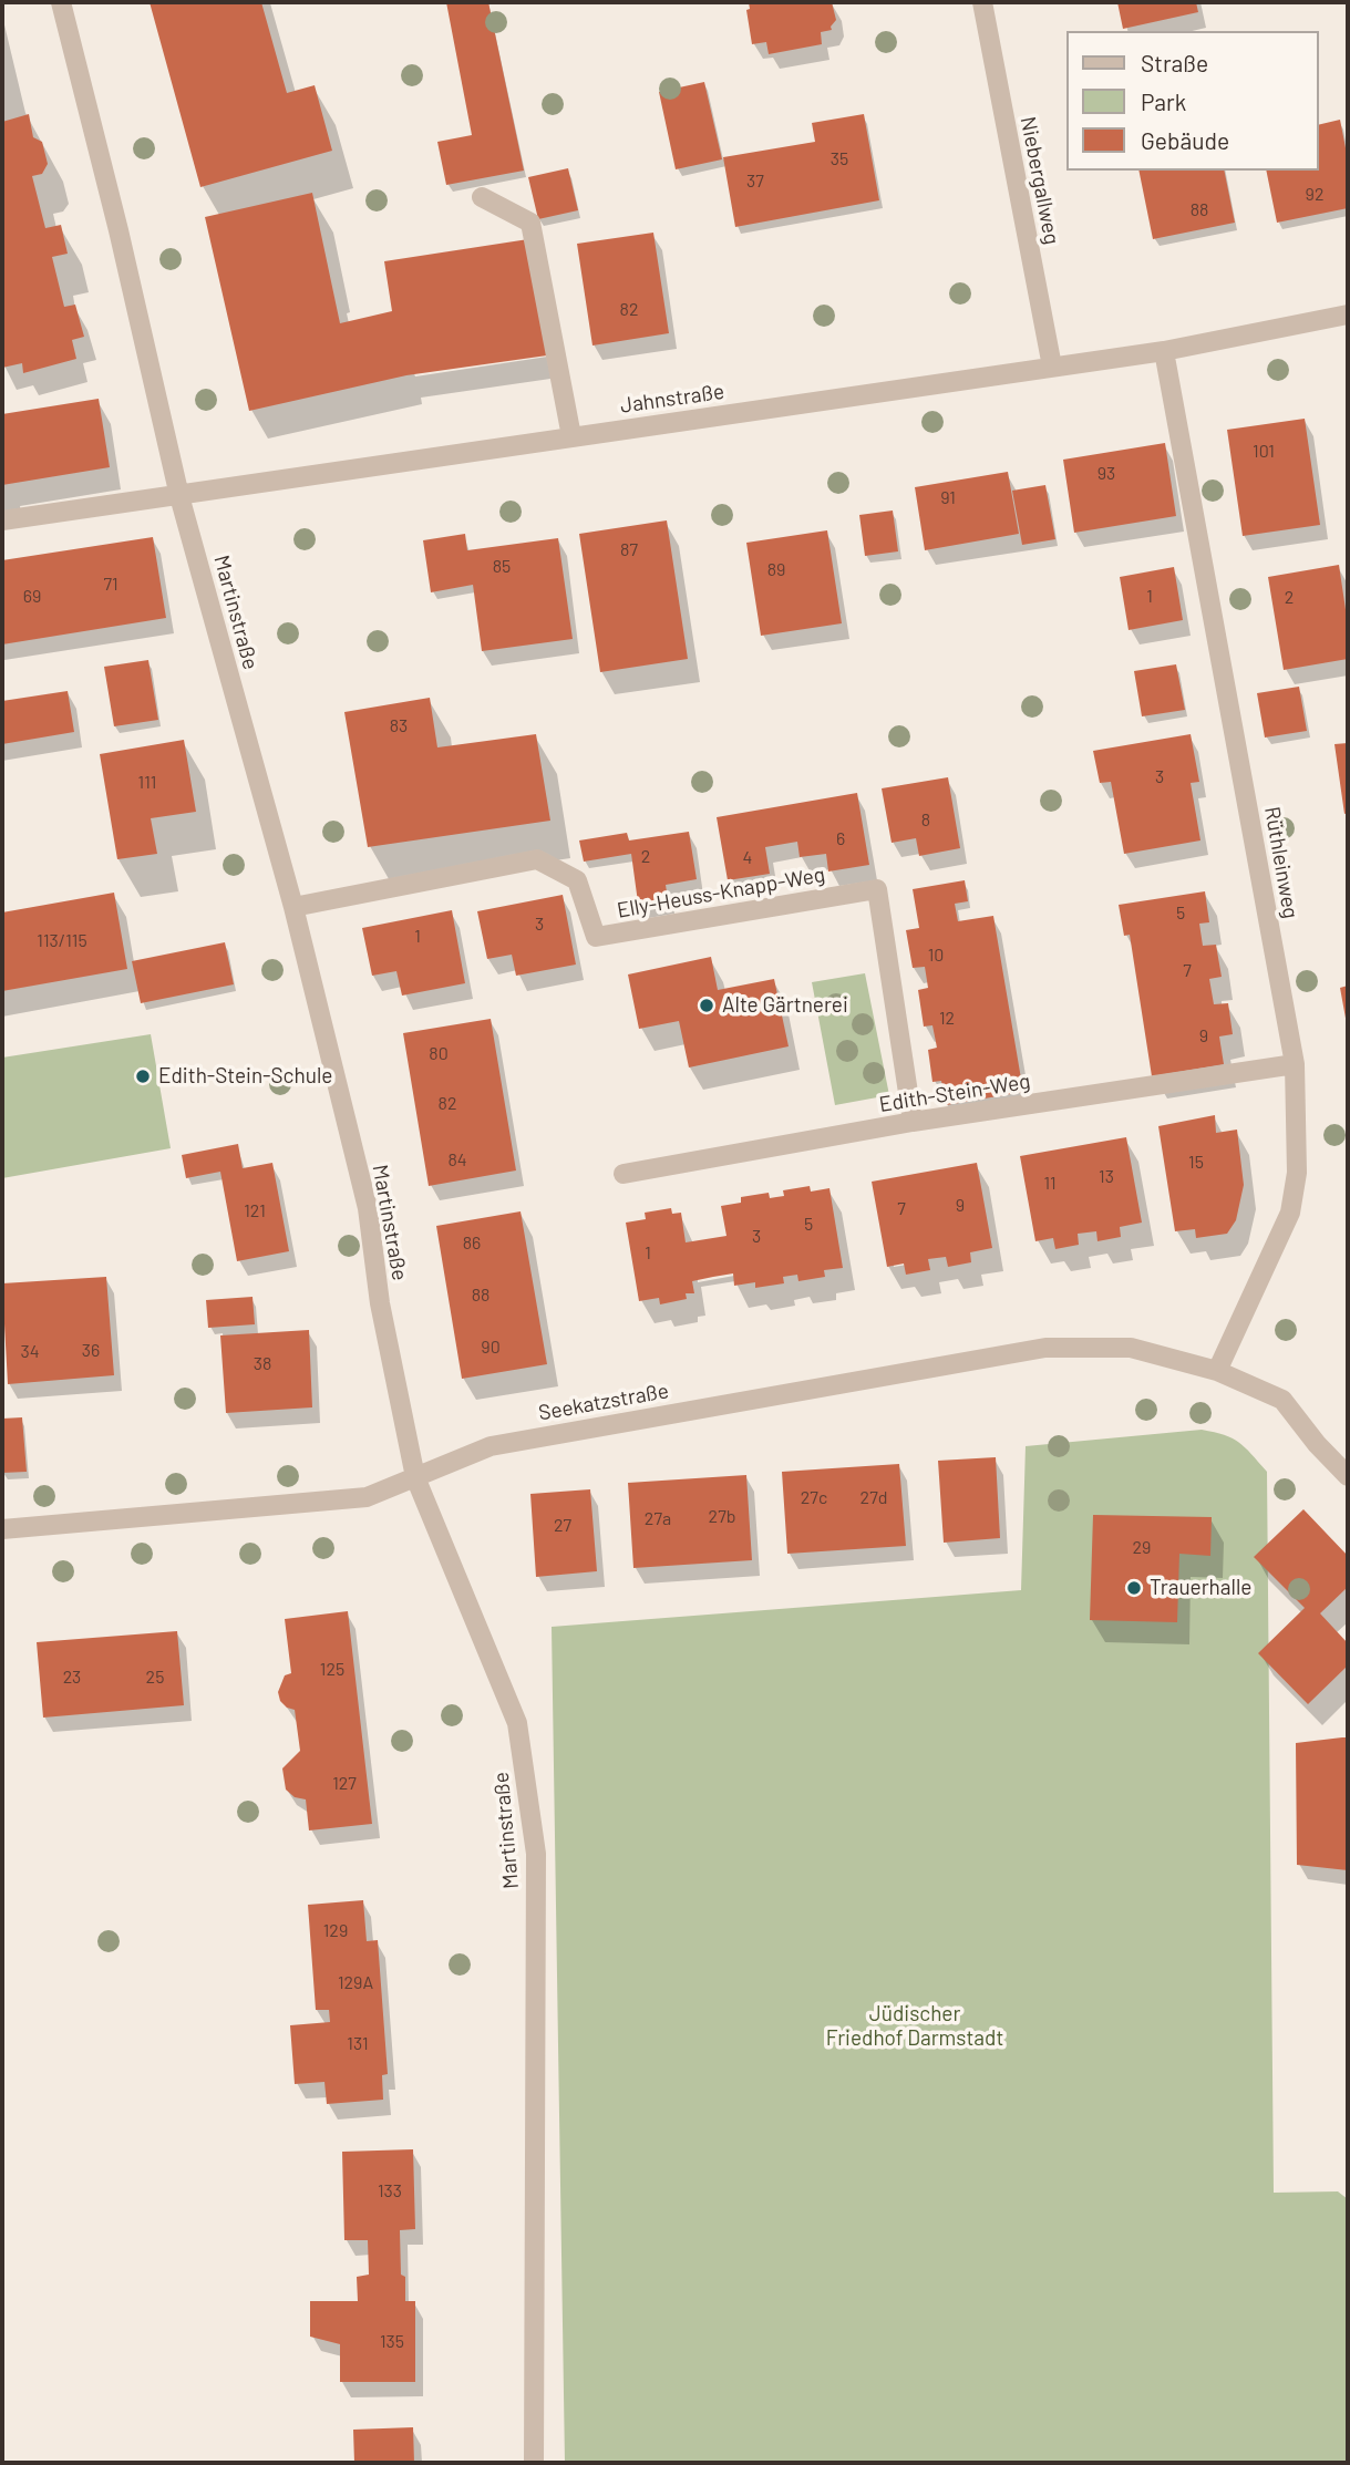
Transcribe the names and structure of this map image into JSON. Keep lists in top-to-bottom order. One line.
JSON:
{"streets":{"street":["Niebergallweg","Jahnstraße","Martinstraße","Rüthleinweg","Elly-Heuss-Knapp-Weg","Edith-Stein-Weg","Seekatzstraße"]},"crossings":[["Niebergallweg","Jahnstraße"],["Jahnstraße","Martinstraße"],["Jahnstraße","Rüthleinweg"],["Martinstraße","Elly-Heuss-Knapp-Weg"],["Martinstraße","Seekatzstraße"],["Rüthleinweg","Edith-Stein-Weg"],["Rüthleinweg","Seekatzstraße"],["Elly-Heuss-Knapp-Weg","Edith-Stein-Weg"]],"parks":["Jüdischer Friedhof Darmstadt"],"places":["Alte Gärtnerei","Edith-Stein-Schule","Trauerhalle"],"house_numbers":["35","37","92","88","82","101","93","91","87","85","89","71","69","1","2","83","3","111","8","6","2","4","5","3","1","113/115","10","7","12","9","80","82","84","15","13","11","9","7","121","5","3","86","1","88","90","36","34","38","27c","27d","27b","27a","27","29","125","23","25","127","129","129A","131","133","135"],"legend":["Straße","Park","Gebäude"]}
